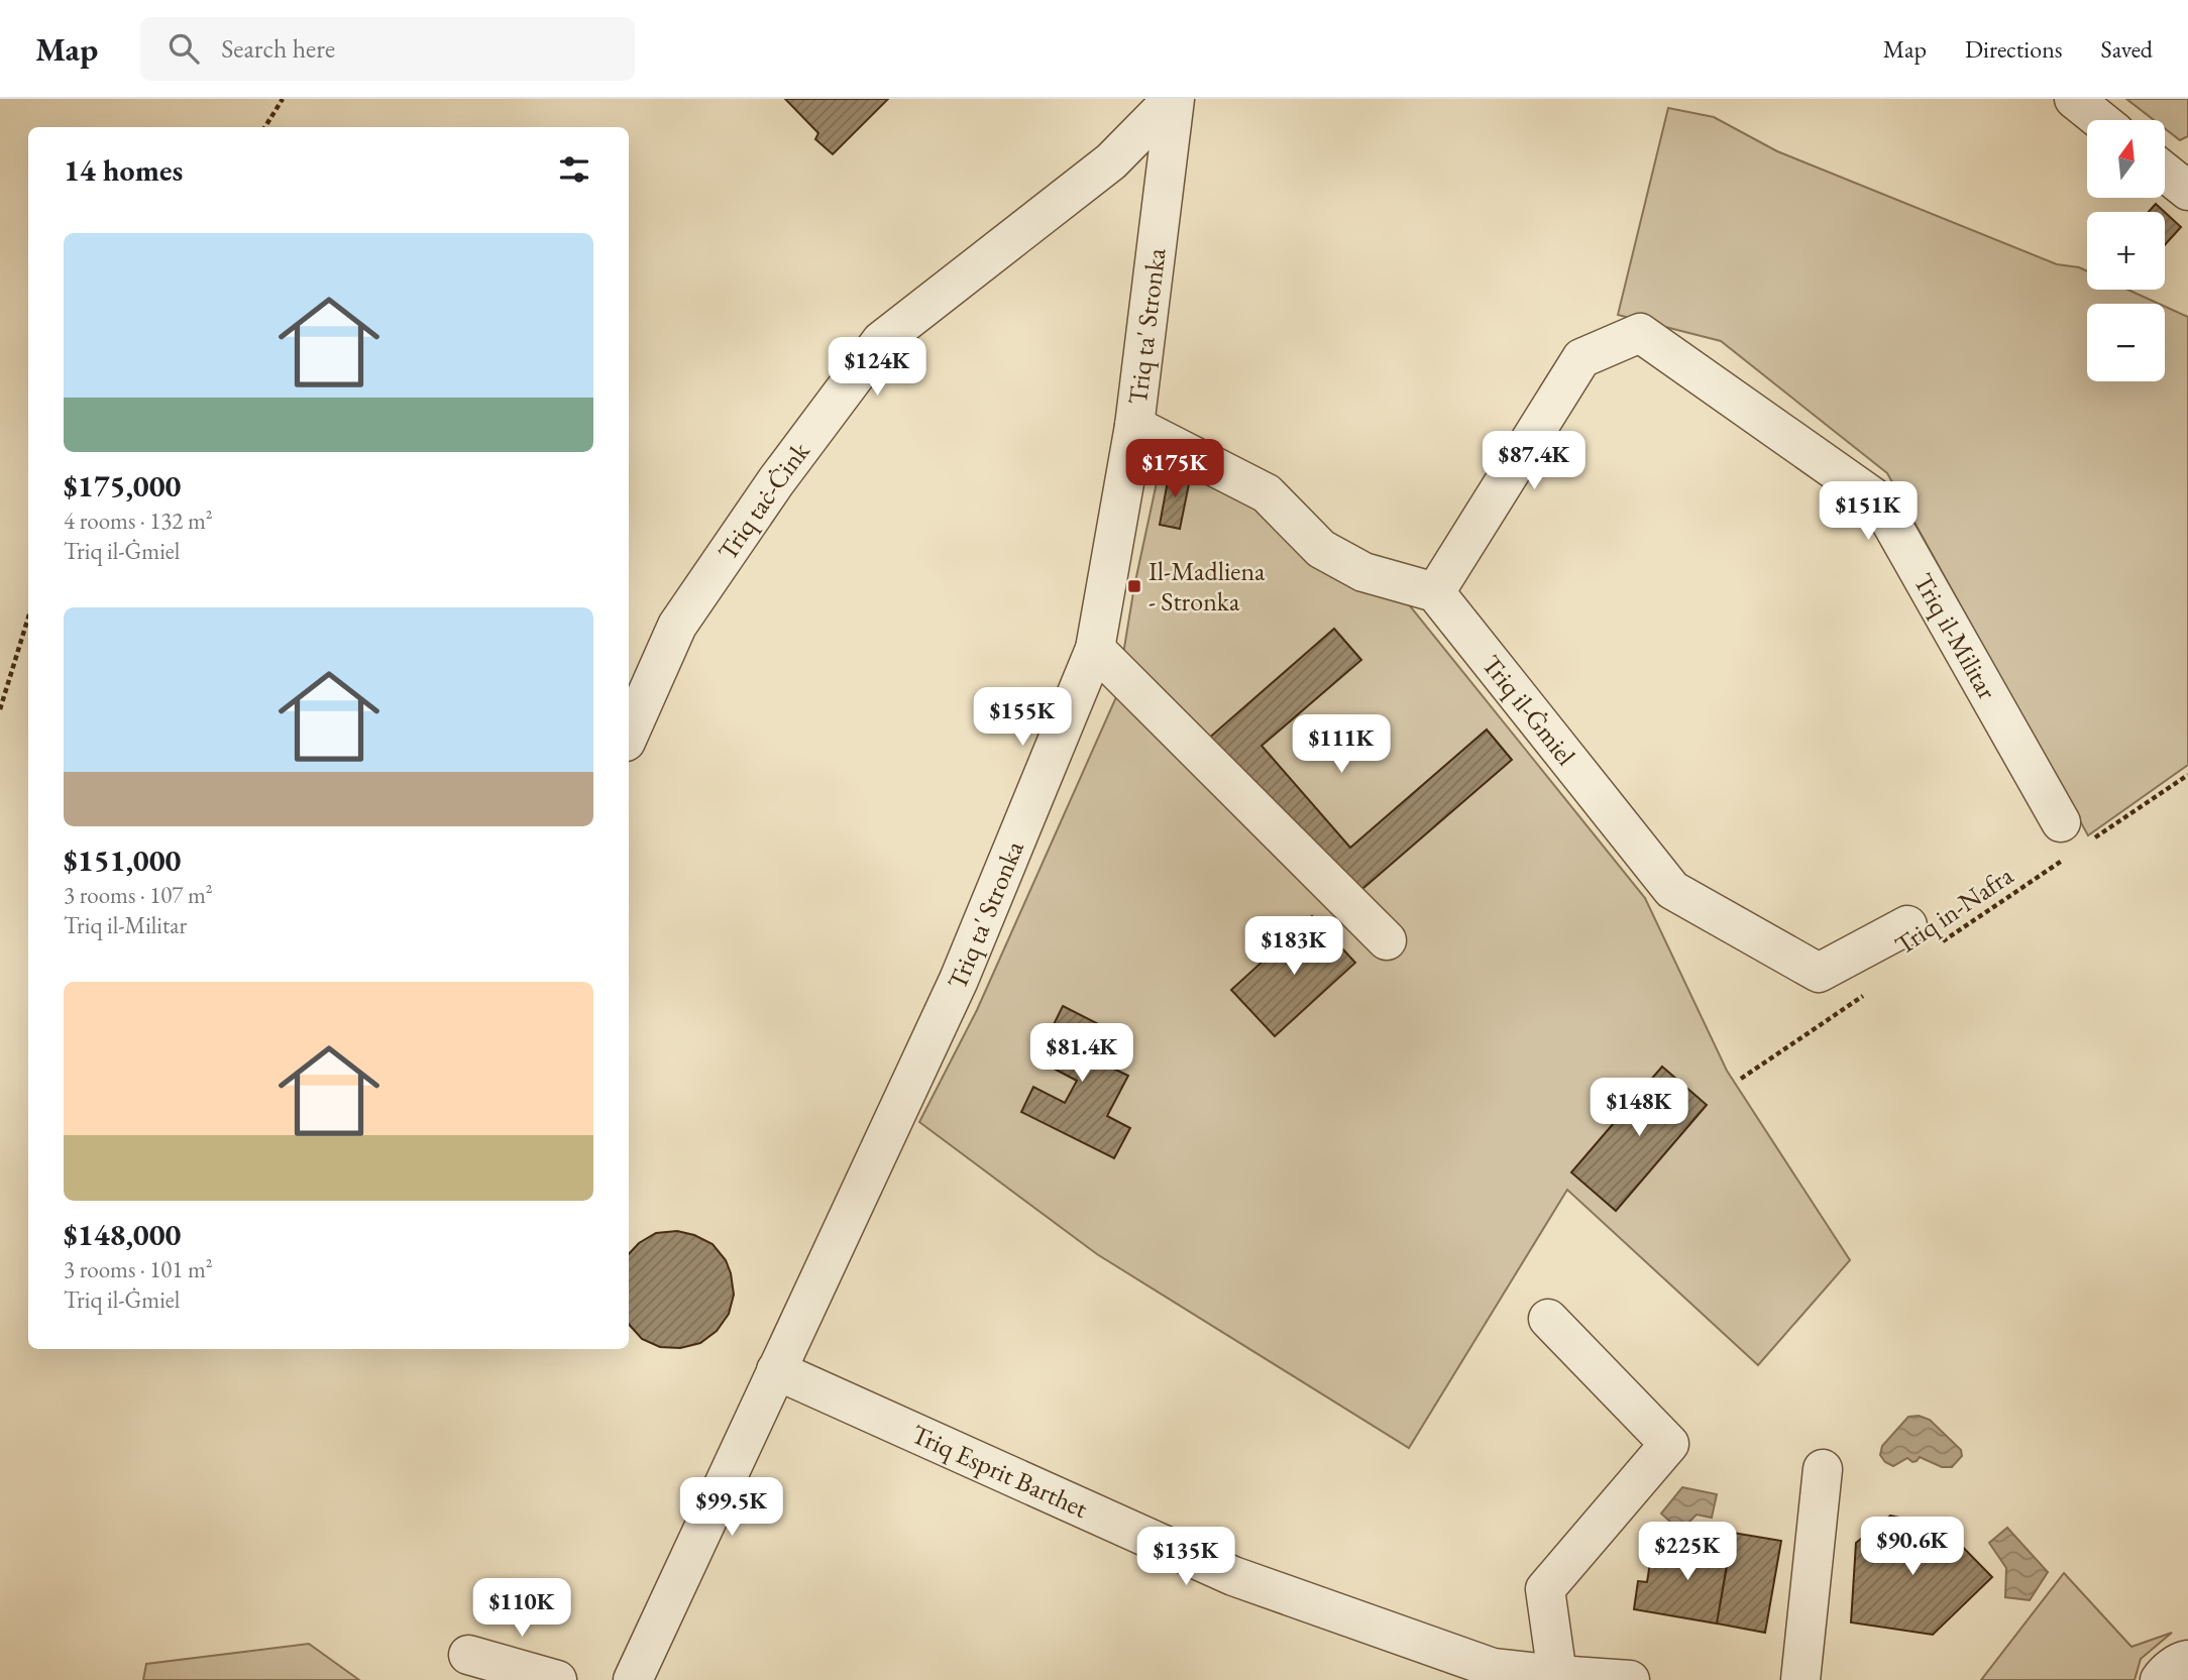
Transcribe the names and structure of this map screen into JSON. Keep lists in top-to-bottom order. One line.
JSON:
{"streets":{"street":["Triq ta' Stronka","Triq taċ-Ċink","Triq il-Militar","Triq il-Ġmiel","Triq Esprit Barthet"],"path":["Triq in-Nafra"]},"crossings":[["Triq ta' Stronka","Triq taċ-Ċink"],["Triq ta' Stronka","Triq Esprit Barthet"],["Triq il-Militar","Triq il-Ġmiel"],["Triq il-Ġmiel","Triq in-Nafra"]],"places":{"transit":["Il-Madliena - Stronka"]},"north":"top","page":{"header":"Map","search":"Search here","nav":["Map","Directions","Saved"],"map_buttons":["+","−"],"heading":"14 homes","list":[{"name":"$175,000","note":"4 rooms · 132 m² · Triq il-Ġmiel"},{"name":"$151,000","note":"3 rooms · 107 m² · Triq il-Militar"},{"name":"$148,000","note":"3 rooms · 101 m² · Triq il-Ġmiel"}],"price":["$124K","$87.4K","$175K","$151K","$155K","$111K","$183K","$81.4K","$148K","$99.5K","$90.6K","$225K","$135K","$110K"]}}
